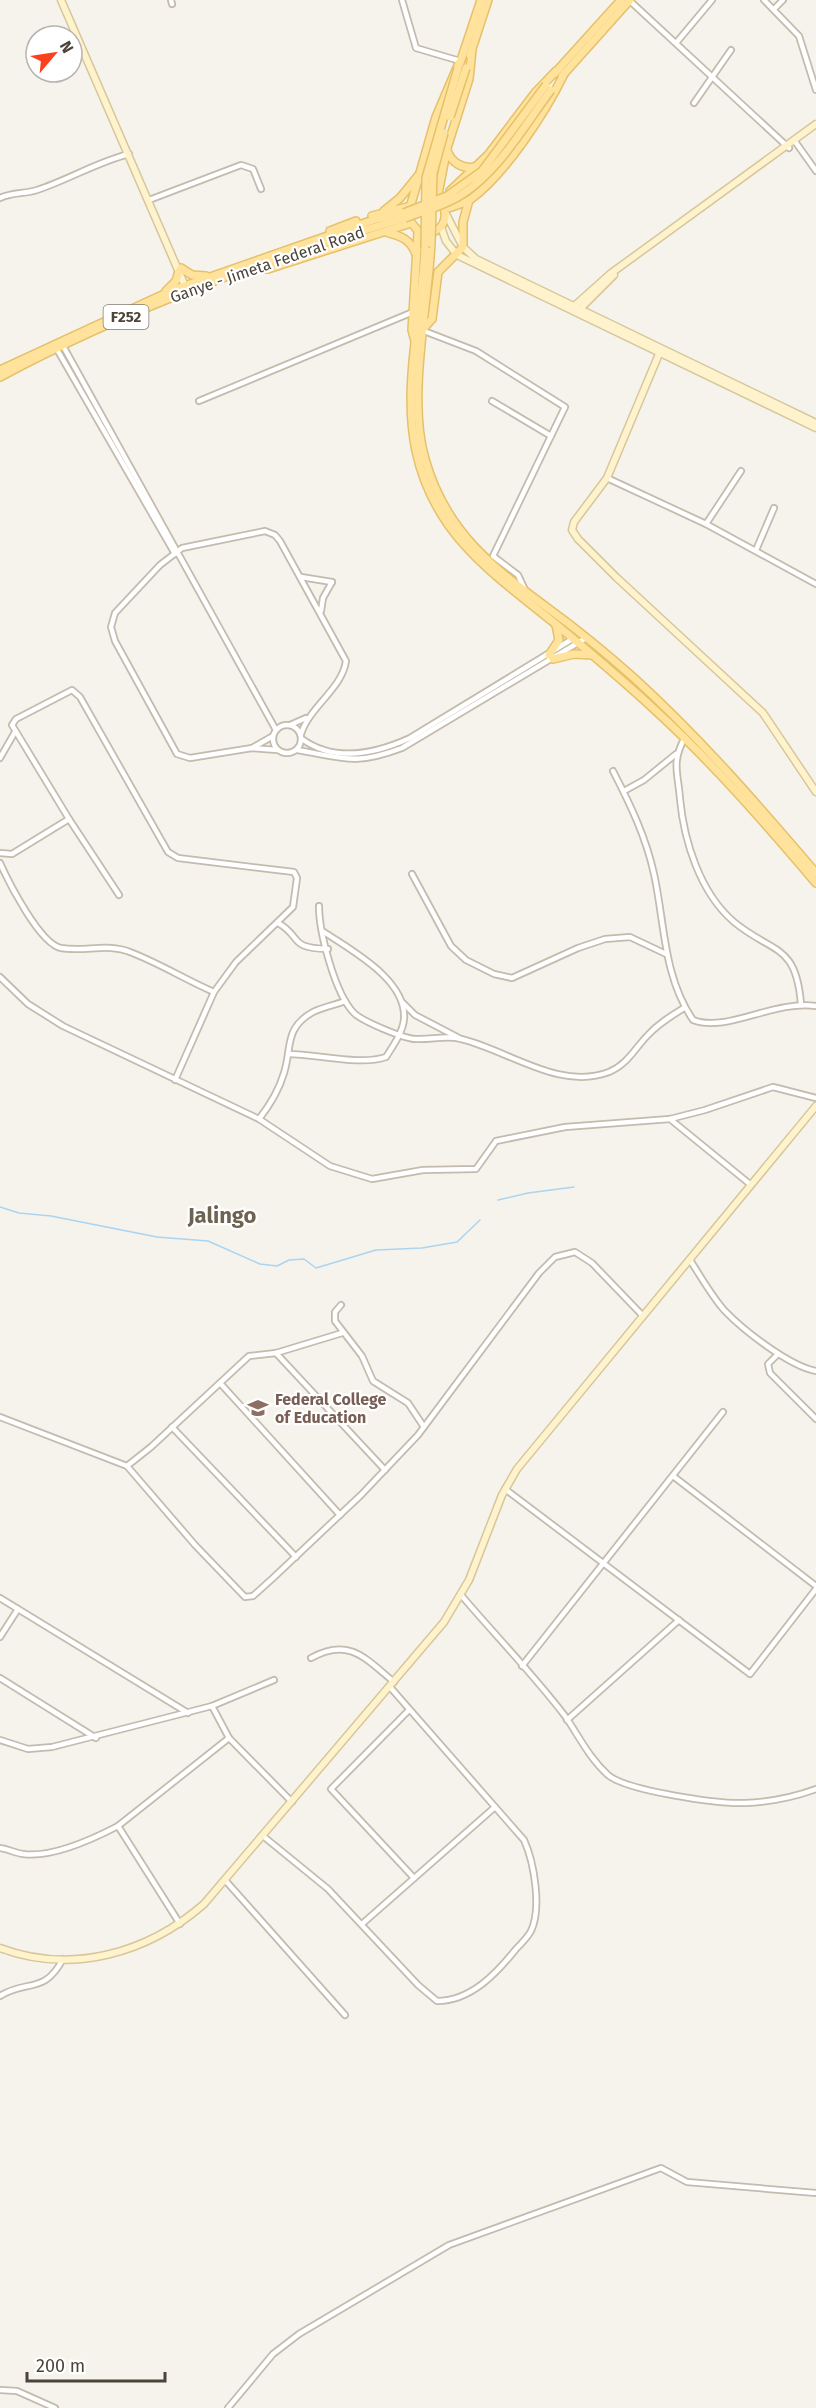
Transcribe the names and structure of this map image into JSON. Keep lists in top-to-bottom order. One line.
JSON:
{"streets":{"main road":["Ganye - Jimeta Federal Road","F252"]},"districts":["Jalingo"],"places":{"school or university":["Federal College of Education"]},"scale_bar":"200 m","north":"top right"}
